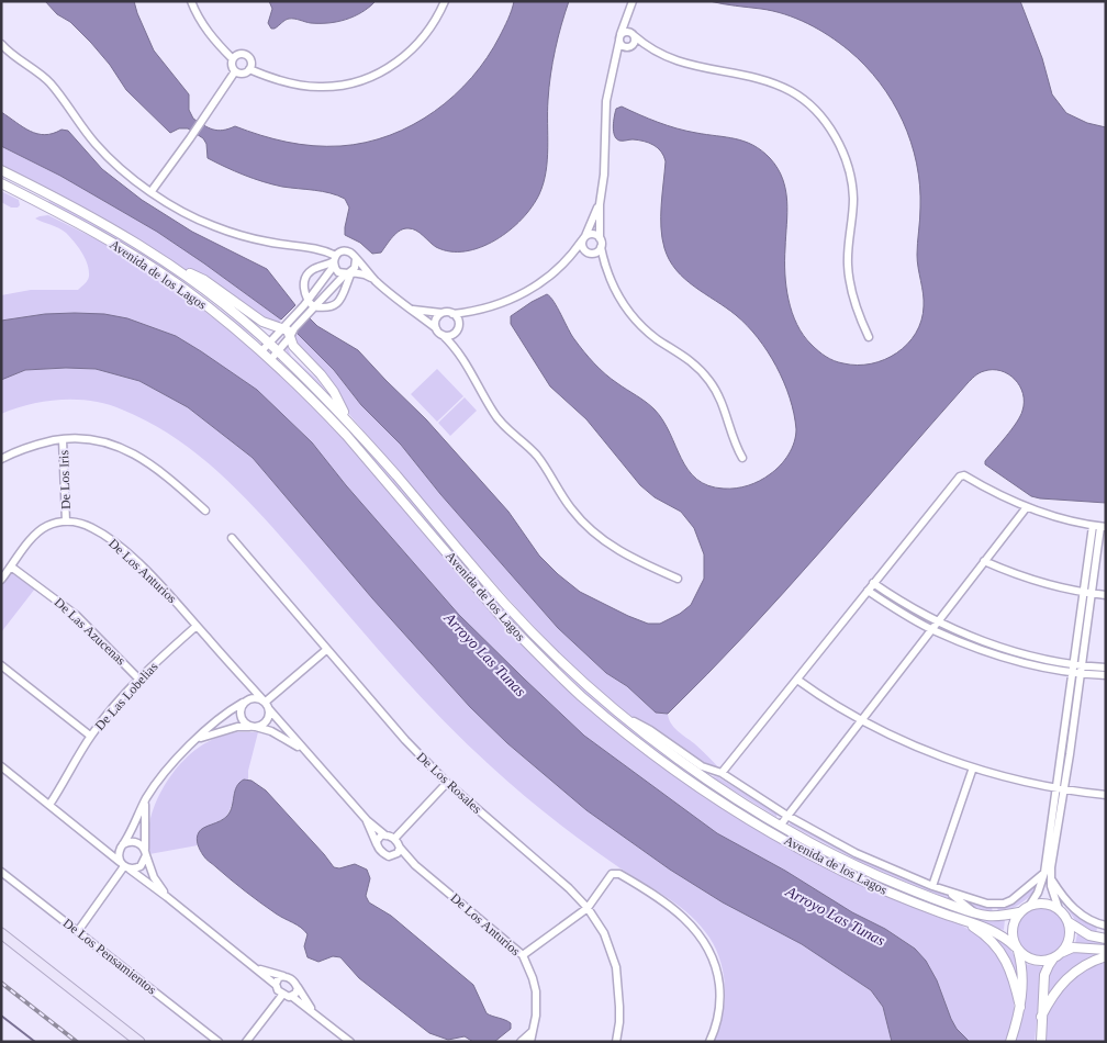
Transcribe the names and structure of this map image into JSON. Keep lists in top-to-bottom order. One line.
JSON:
{"streets":{"street":["Avenida de los Lagos","De Los Iris","De Los Anturios","De Las Azucenas","De Las Lobelias","De Los Rosales","De Los Pensamientos"]},"crossings":[["De Los Iris","De Los Anturios"],["De Los Anturios","De Las Lobelias"],["De Las Azucenas","De Las Lobelias"]],"water":["Arroyo Las Tunas"]}
